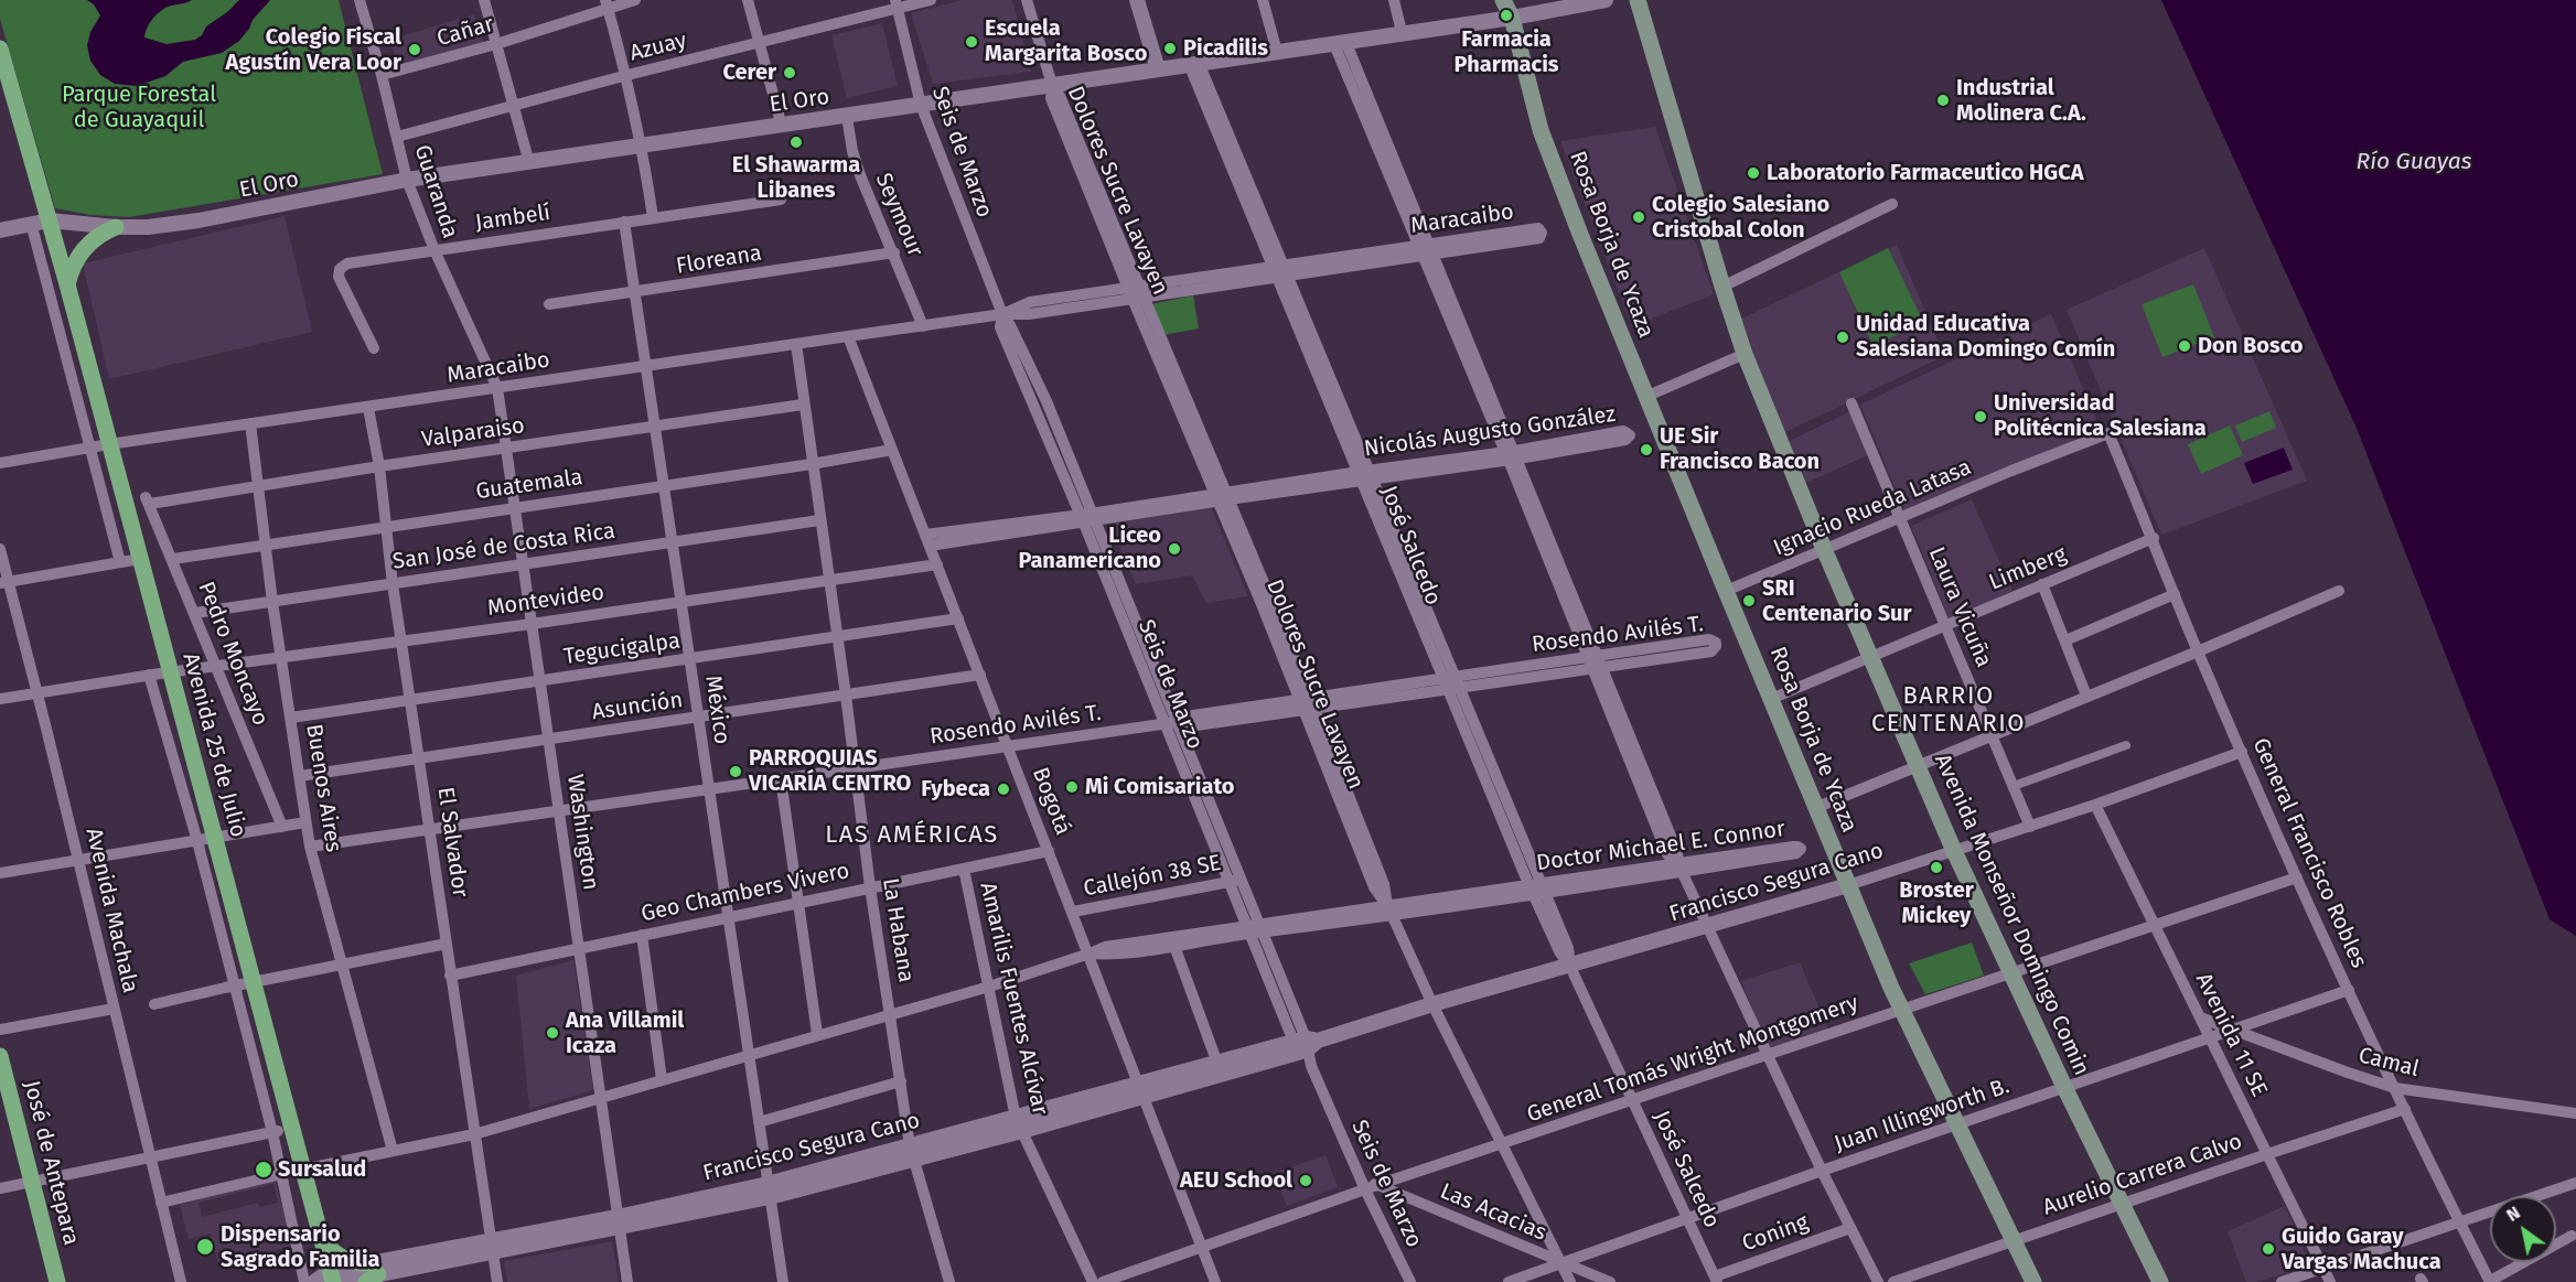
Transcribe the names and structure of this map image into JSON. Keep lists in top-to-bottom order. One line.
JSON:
{"streets":{"main road":["Rosa Borja de Ycaza","Avenida 25 de Julio","Avenida Monseñor Domingo Comin","José de Antepara"],"street":["Cañar","Azuay","El Oro","Seis de Marzo","Dolores Sucre Lavayen","Guaranda","Seymour","Jambelí","Maracaibo","Floreana","Nicolás Augusto González","Valparaiso","Guatemala","Ignacio Rueda Latasa","José Salcedo","San José de Costa Rica","Limberg","Montevideo","Laura Vicuña","Rosendo Avilés T.","Tegucigalpa","Pedro Moncayo","Asunción","México","Buenos Aires","Bogotá","Washington","El Salvador","Doctor Michael E. Connor","General Francisco Robles","Callejón 38 SE","Francisco Segura Cano","Geo Chambers Vivero","Avenida Machala","La Habana","Amarilis Fuentes Alcívar","Avenida 11 SE","General Tomás Wright Montgomery","Camal","Juan Illingworth B.","Aurelio Carrera Calvo","Las Acacias","Coning"]},"crossings":[["Cañar","Guaranda"],["Azuay","Seis de Marzo"],["Azuay","Guaranda"],["El Oro","Seis de Marzo"],["El Oro","Dolores Sucre Lavayen"],["El Oro","Guaranda"],["El Oro","Seymour"],["El Oro","Rosa Borja de Ycaza"],["El Oro","José Salcedo"],["El Oro","Avenida 25 de Julio"],["Seis de Marzo","Maracaibo"],["Seis de Marzo","Nicolás Augusto González"],["Seis de Marzo","Rosendo Avilés T."],["Seis de Marzo","Doctor Michael E. Connor"],["Seis de Marzo","Callejón 38 SE"],["Seis de Marzo","Francisco Segura Cano"],["Seis de Marzo","General Tomás Wright Montgomery"],["Seis de Marzo","Las Acacias"],["Dolores Sucre Lavayen","Maracaibo"],["Dolores Sucre Lavayen","Nicolás Augusto González"],["Dolores Sucre Lavayen","Rosendo Avilés T."],["Dolores Sucre Lavayen","Doctor Michael E. Connor"],["Dolores Sucre Lavayen","Francisco Segura Cano"],["Dolores Sucre Lavayen","General Tomás Wright Montgomery"],["Dolores Sucre Lavayen","Juan Illingworth B."],["Dolores Sucre Lavayen","Las Acacias"],["Guaranda","Jambelí"],["Guaranda","Maracaibo"],["Guaranda","Washington"],["Seymour","Maracaibo"],["Seymour","Floreana"],["Jambelí","México"],["Maracaibo","José Salcedo"],["Maracaibo","México"],["Maracaibo","Avenida 25 de Julio"],["Maracaibo","Buenos Aires"],["Maracaibo","Bogotá"],["Maracaibo","Washington"],["Maracaibo","El Salvador"],["Maracaibo","La Habana"],["Rosa Borja de Ycaza","Ignacio Rueda Latasa"],["Rosa Borja de Ycaza","Limberg"],["Rosa Borja de Ycaza","Francisco Segura Cano"],["Rosa Borja de Ycaza","General Tomás Wright Montgomery"],["Rosa Borja de Ycaza","Juan Illingworth B."],["Rosa Borja de Ycaza","Aurelio Carrera Calvo"],["Floreana","México"],["Nicolás Augusto González","José Salcedo"],["Nicolás Augusto González","Bogotá"],["Valparaiso","Pedro Moncayo"],["Valparaiso","México"],["Valparaiso","Buenos Aires"],["Valparaiso","Washington"],["Valparaiso","El Salvador"],["Valparaiso","La Habana"],["Guatemala","Pedro Moncayo"],["Guatemala","México"],["Guatemala","Buenos Aires"],["Guatemala","Bogotá"],["Guatemala","Washington"],["Guatemala","El Salvador"],["Guatemala","La Habana"],["Ignacio Rueda Latasa","Laura Vicuña"],["Ignacio Rueda Latasa","General Francisco Robles"],["Ignacio Rueda Latasa","Avenida Monseñor Domingo Comin"],["José Salcedo","Rosendo Avilés T."],["José Salcedo","Doctor Michael E. Connor"],["José Salcedo","Francisco Segura Cano"],["José Salcedo","General Tomás Wright Montgomery"],["José Salcedo","Juan Illingworth B."],["José Salcedo","Coning"],["San José de Costa Rica","Pedro Moncayo"],["San José de Costa Rica","México"],["San José de Costa Rica","Buenos Aires"],["San José de Costa Rica","Washington"],["San José de Costa Rica","El Salvador"],["San José de Costa Rica","La Habana"],["Limberg","Laura Vicuña"],["Limberg","General Francisco Robles"],["Limberg","Avenida Monseñor Domingo Comin"],["Montevideo","Pedro Moncayo"],["Montevideo","México"],["Montevideo","Avenida 25 de Julio"],["Montevideo","Buenos Aires"],["Montevideo","Bogotá"],["Montevideo","Washington"],["Montevideo","El Salvador"],["Montevideo","Avenida Machala"],["Montevideo","La Habana"],["Laura Vicuña","Francisco Segura Cano"],["Rosendo Avilés T.","México"],["Rosendo Avilés T.","Buenos Aires"],["Rosendo Avilés T.","Bogotá"],["Rosendo Avilés T.","Washington"],["Rosendo Avilés T.","El Salvador"],["Rosendo Avilés T.","La Habana"],["Tegucigalpa","México"],["Tegucigalpa","Buenos Aires"],["Tegucigalpa","Bogotá"],["Tegucigalpa","Washington"],["Tegucigalpa","El Salvador"],["Tegucigalpa","La Habana"],["Asunción","México"],["Asunción","Buenos Aires"],["Asunción","Bogotá"],["Asunción","Washington"],["Asunción","El Salvador"],["Asunción","La Habana"],["México","Doctor Michael E. Connor"],["México","Francisco Segura Cano"],["México","Geo Chambers Vivero"],["Avenida 25 de Julio","Doctor Michael E. Connor"],["Avenida 25 de Julio","Francisco Segura Cano"],["Buenos Aires","Doctor Michael E. Connor"],["Bogotá","Doctor Michael E. Connor"],["Bogotá","Callejón 38 SE"],["Bogotá","Francisco Segura Cano"],["Bogotá","Geo Chambers Vivero"],["Bogotá","General Tomás Wright Montgomery"],["Washington","Doctor Michael E. Connor"],["Washington","Francisco Segura Cano"],["Washington","Geo Chambers Vivero"],["El Salvador","Doctor Michael E. Connor"],["El Salvador","Francisco Segura Cano"],["El Salvador","Geo Chambers Vivero"],["Doctor Michael E. Connor","La Habana"],["Doctor Michael E. Connor","Amarilis Fuentes Alcívar"],["General Francisco Robles","Francisco Segura Cano"],["General Francisco Robles","General Tomás Wright Montgomery"],["General Francisco Robles","Camal"],["General Francisco Robles","Juan Illingworth B."],["General Francisco Robles","Aurelio Carrera Calvo"],["Francisco Segura Cano","Avenida Monseñor Domingo Comin"],["Francisco Segura Cano","La Habana"],["Francisco Segura Cano","Amarilis Fuentes Alcívar"],["Francisco Segura Cano","Avenida 11 SE"],["Geo Chambers Vivero","La Habana"],["Geo Chambers Vivero","Amarilis Fuentes Alcívar"],["Avenida Monseñor Domingo Comin","General Tomás Wright Montgomery"],["Avenida Monseñor Domingo Comin","Juan Illingworth B."],["Avenida Monseñor Domingo Comin","Aurelio Carrera Calvo"],["Avenida 11 SE","General Tomás Wright Montgomery"],["Avenida 11 SE","Camal"],["Avenida 11 SE","Juan Illingworth B."],["Avenida 11 SE","Aurelio Carrera Calvo"],["General Tomás Wright Montgomery","Las Acacias"],["Camal","Juan Illingworth B."],["Juan Illingworth B.","Las Acacias"]],"districts":["BARRIO CENTENARIO","LAS AMÉRICAS"],"water":["Río Guayas"],"parks":["Parque Forestal de Guayaquil"],"places":["Farmacia Pharmacis","Escuela Margarita Bosco","Picadilis","Colegio Fiscal Agustín Vera Loor","Cerer","Industrial Molinera C.A.","El Shawarma Libanes","Laboratorio Farmaceutico HGCA","Colegio Salesiano Cristobal Colon","Unidad Educativa Salesiana Domingo Comín","Don Bosco","Universidad Politécnica Salesiana","UE Sir Francisco Bacon","Liceo Panamericano","SRI Centenario Sur","PARROQUIAS VICARÍA CENTRO","Mi Comisariato","Fybeca","Broster Mickey","Ana Villamil Icaza","Sursalud","AEU School","Dispensario Sagrado Familia","Guido Garay Vargas Machuca"],"north":"top left"}
